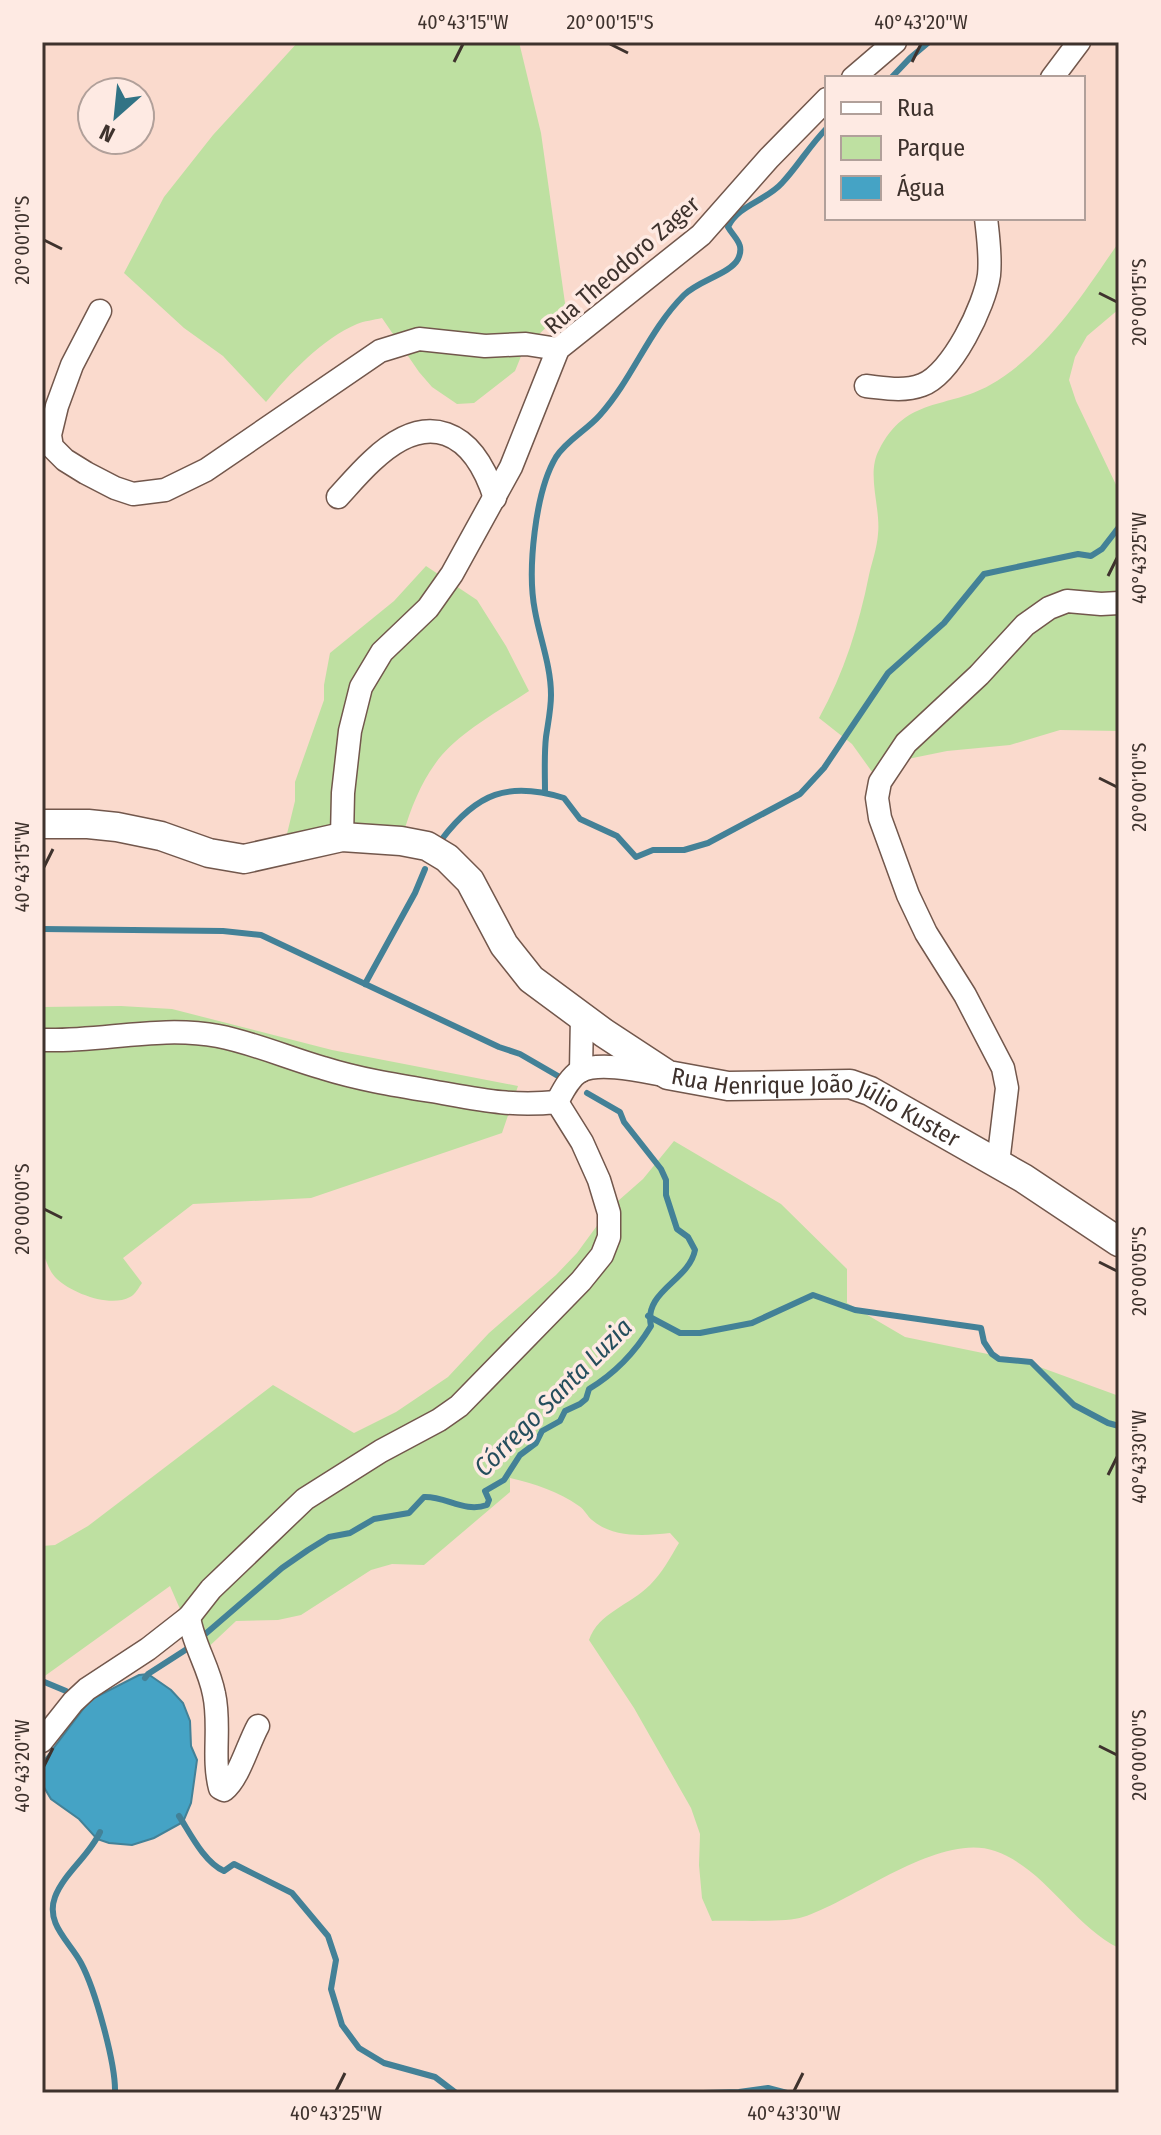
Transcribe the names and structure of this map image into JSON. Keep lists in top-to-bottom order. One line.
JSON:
{"streets":{"street":["Rua Theodoro Zager","Rua Henrique João Júlio Kuster"]},"crossings":[["Rua Theodoro Zager","Rua Henrique João Júlio Kuster"]],"water":["Córrego Santa Luzia"],"legend":["Rua","Parque","Água"],"north":"bottom left","coordinates":["40°43'15\"W","20°00'15\"S","40°43'20\"W","20°00'10\"S","40°43'25\"W","20°00'00\"S","20°00'05\"S","40°43'30\"W"]}
